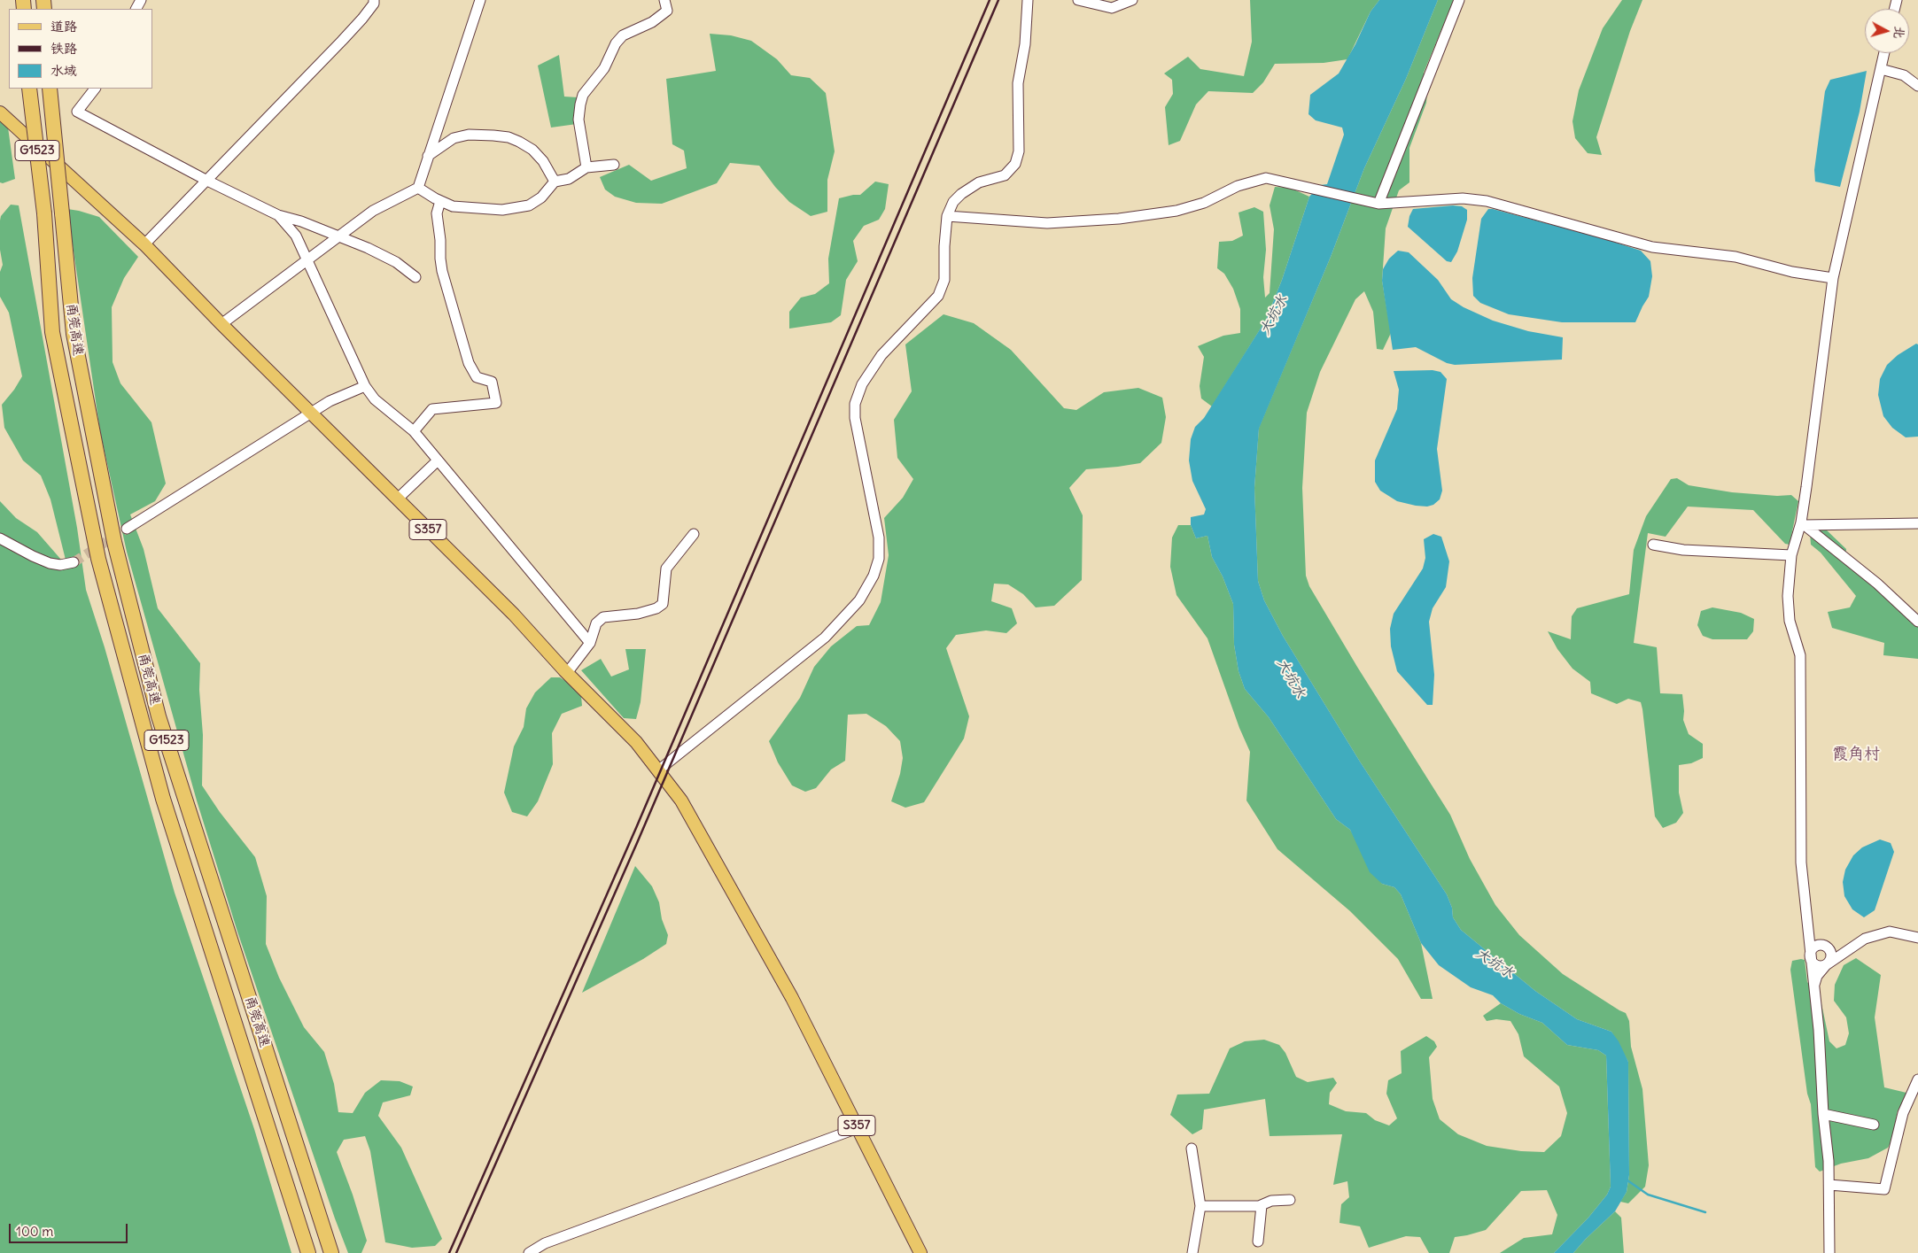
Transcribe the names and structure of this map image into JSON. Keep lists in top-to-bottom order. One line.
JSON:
{"streets":{"highway":["G1523","甬莞高速"],"main road":["S357"]},"districts":["霞角村"],"water":["大坑水"],"legend":["道路","铁路","水域"],"scale_bar":"100 m","north":"right"}
